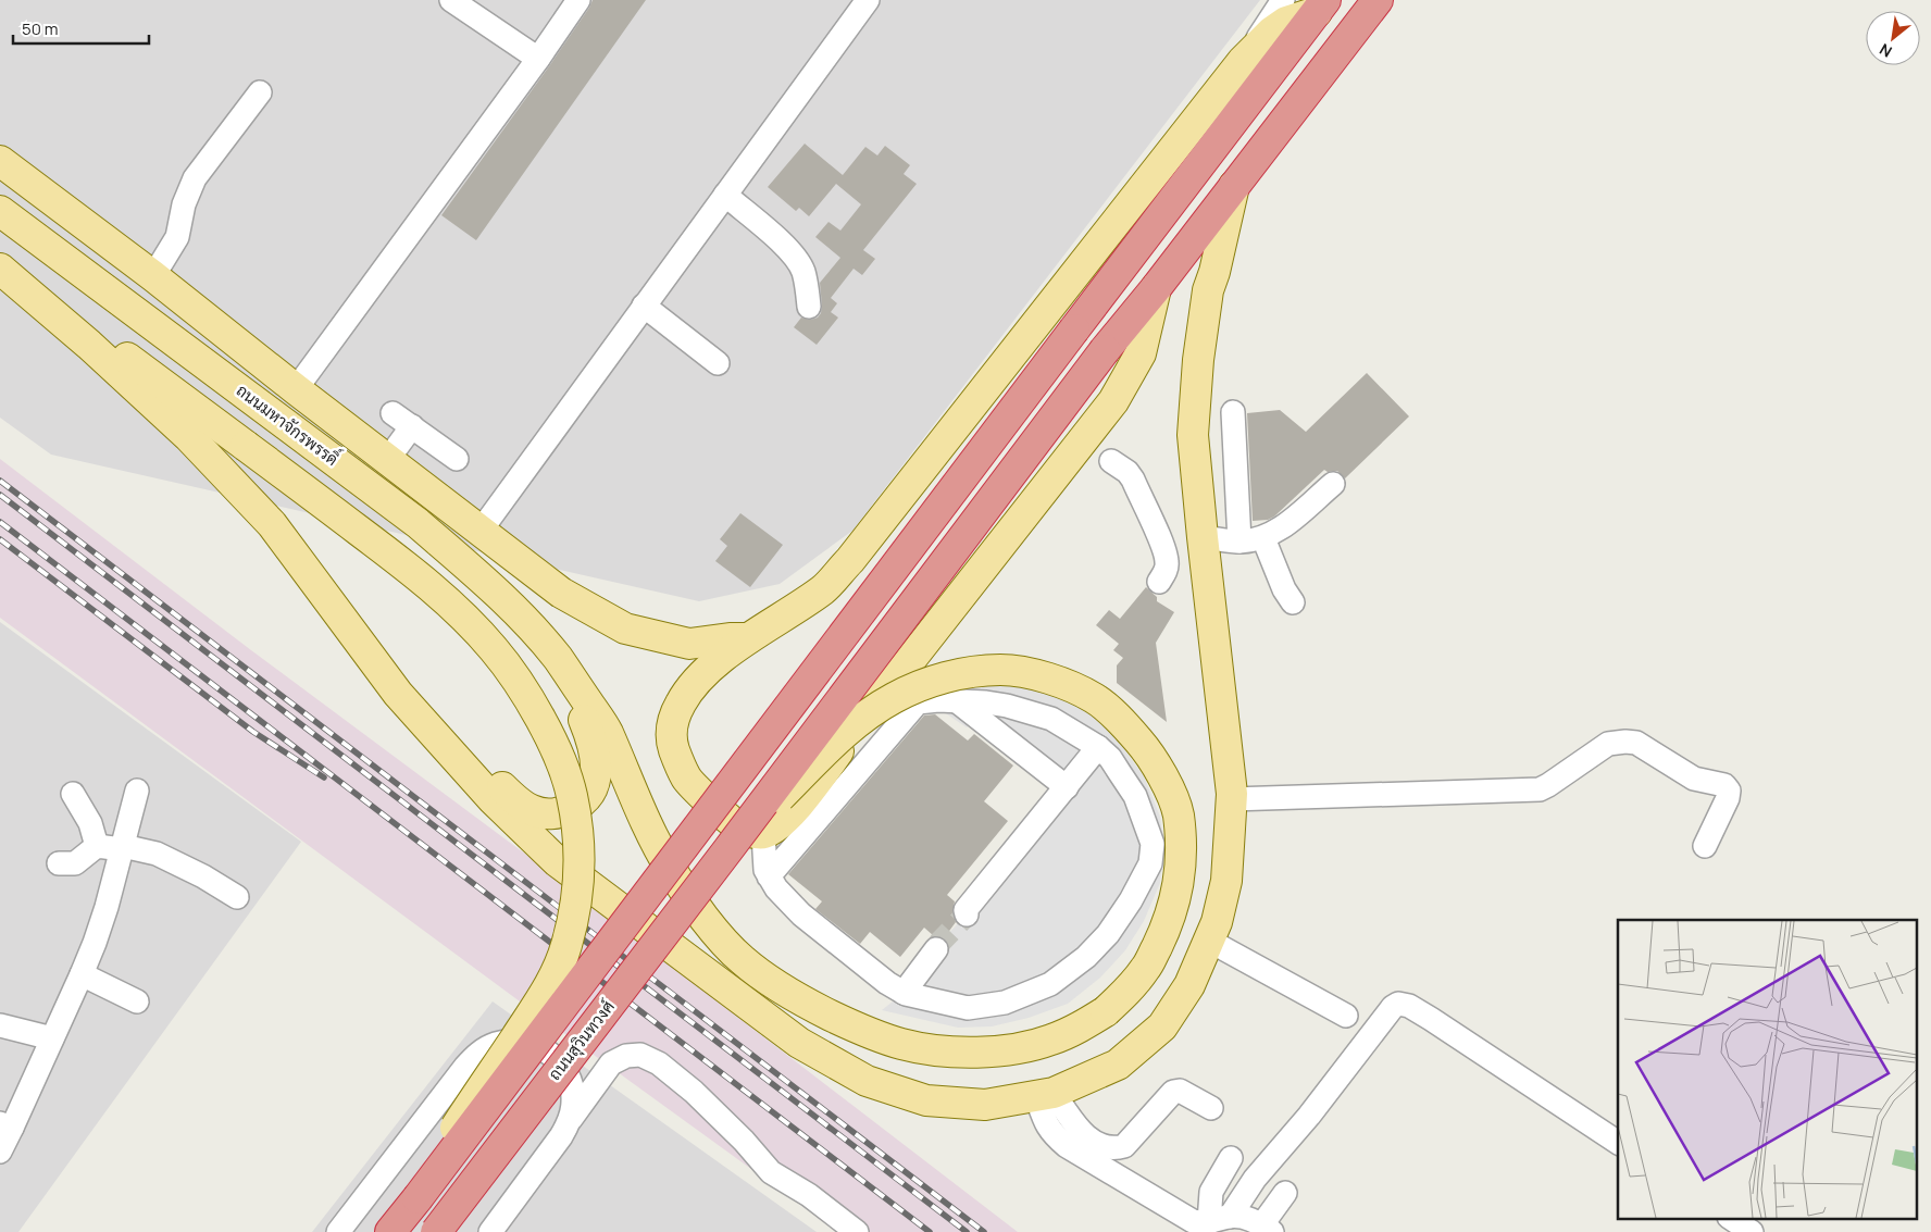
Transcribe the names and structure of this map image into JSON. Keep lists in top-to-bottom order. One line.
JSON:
{"streets":{"highway":["ถนนสุวินทวงศ์"],"main road":["ถนนมหาจักรพรรดิ์"]},"scale_bar":"50 m","north":"bottom left"}
